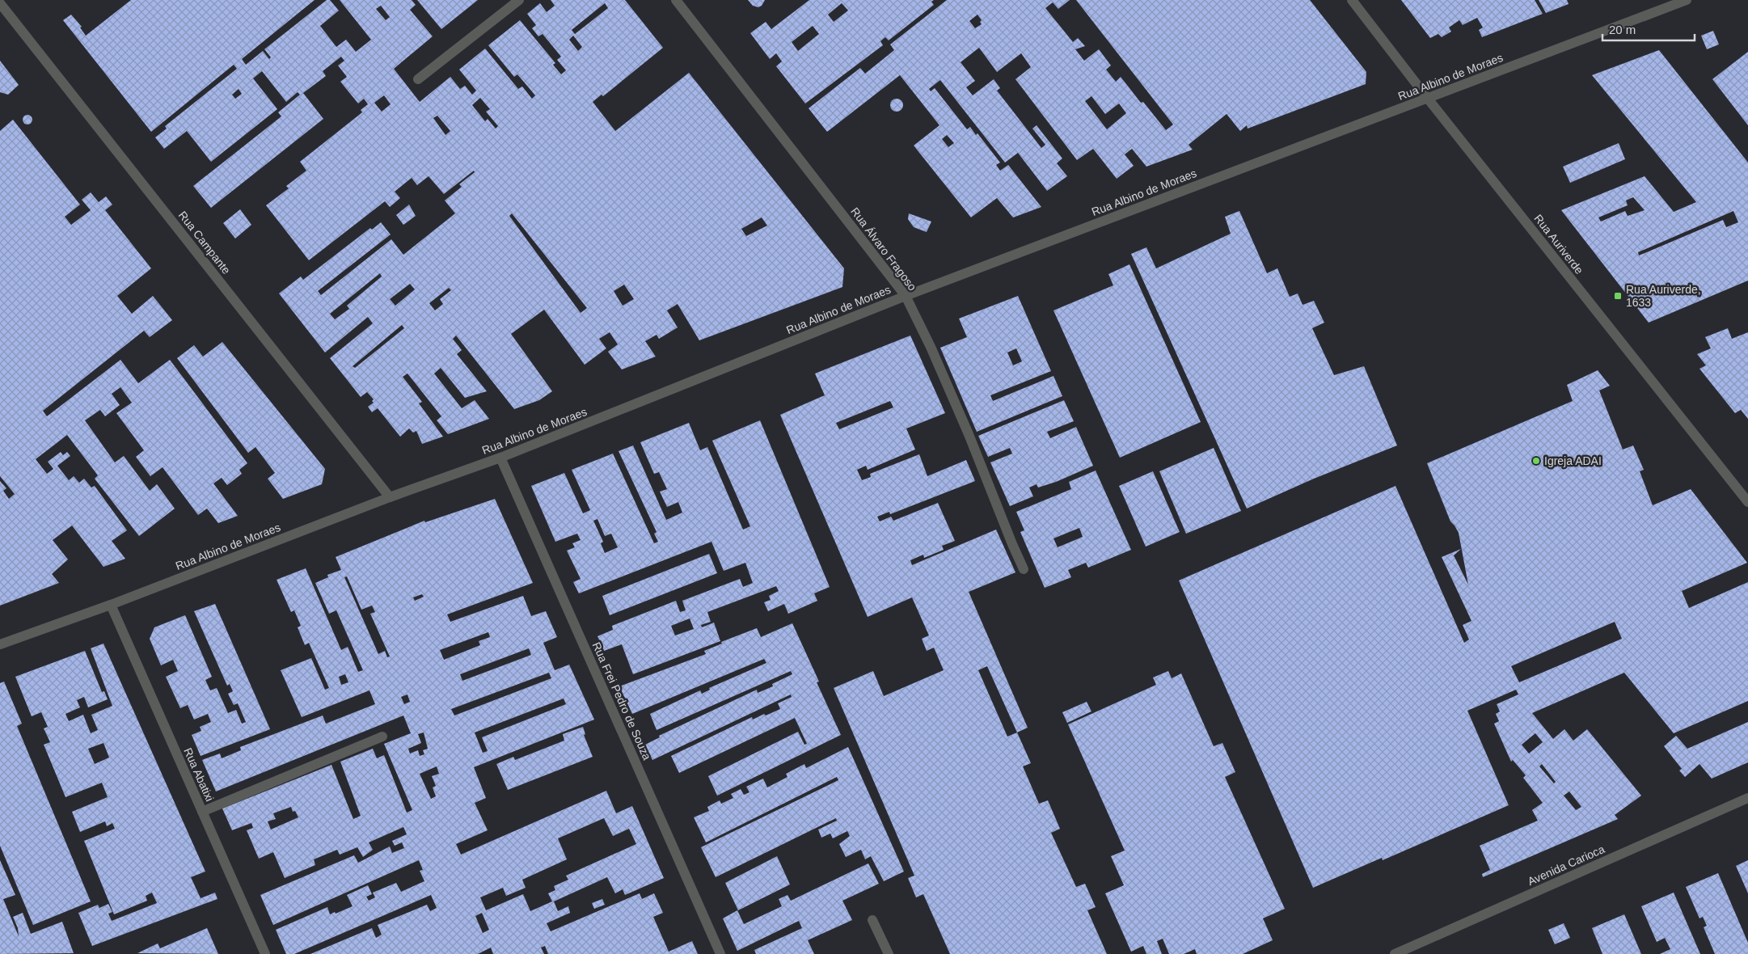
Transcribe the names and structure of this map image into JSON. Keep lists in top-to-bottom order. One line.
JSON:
{"streets":{"street":["Rua Albino de Moraes","Rua Campante","Rua Auriverde","Rua Álvaro Fragoso","Rua Frei Pedro de Souza","Rua Abatixi","Avenida Carioca"]},"crossings":[["Rua Albino de Moraes","Rua Campante"],["Rua Albino de Moraes","Rua Auriverde"],["Rua Albino de Moraes","Rua Álvaro Fragoso"],["Rua Albino de Moraes","Rua Frei Pedro de Souza"],["Rua Albino de Moraes","Rua Abatixi"]],"places":{"transit":["Rua Auriverde, 1633"],"other":["Igreja ADAI"]},"scale_bar":"20 m"}
